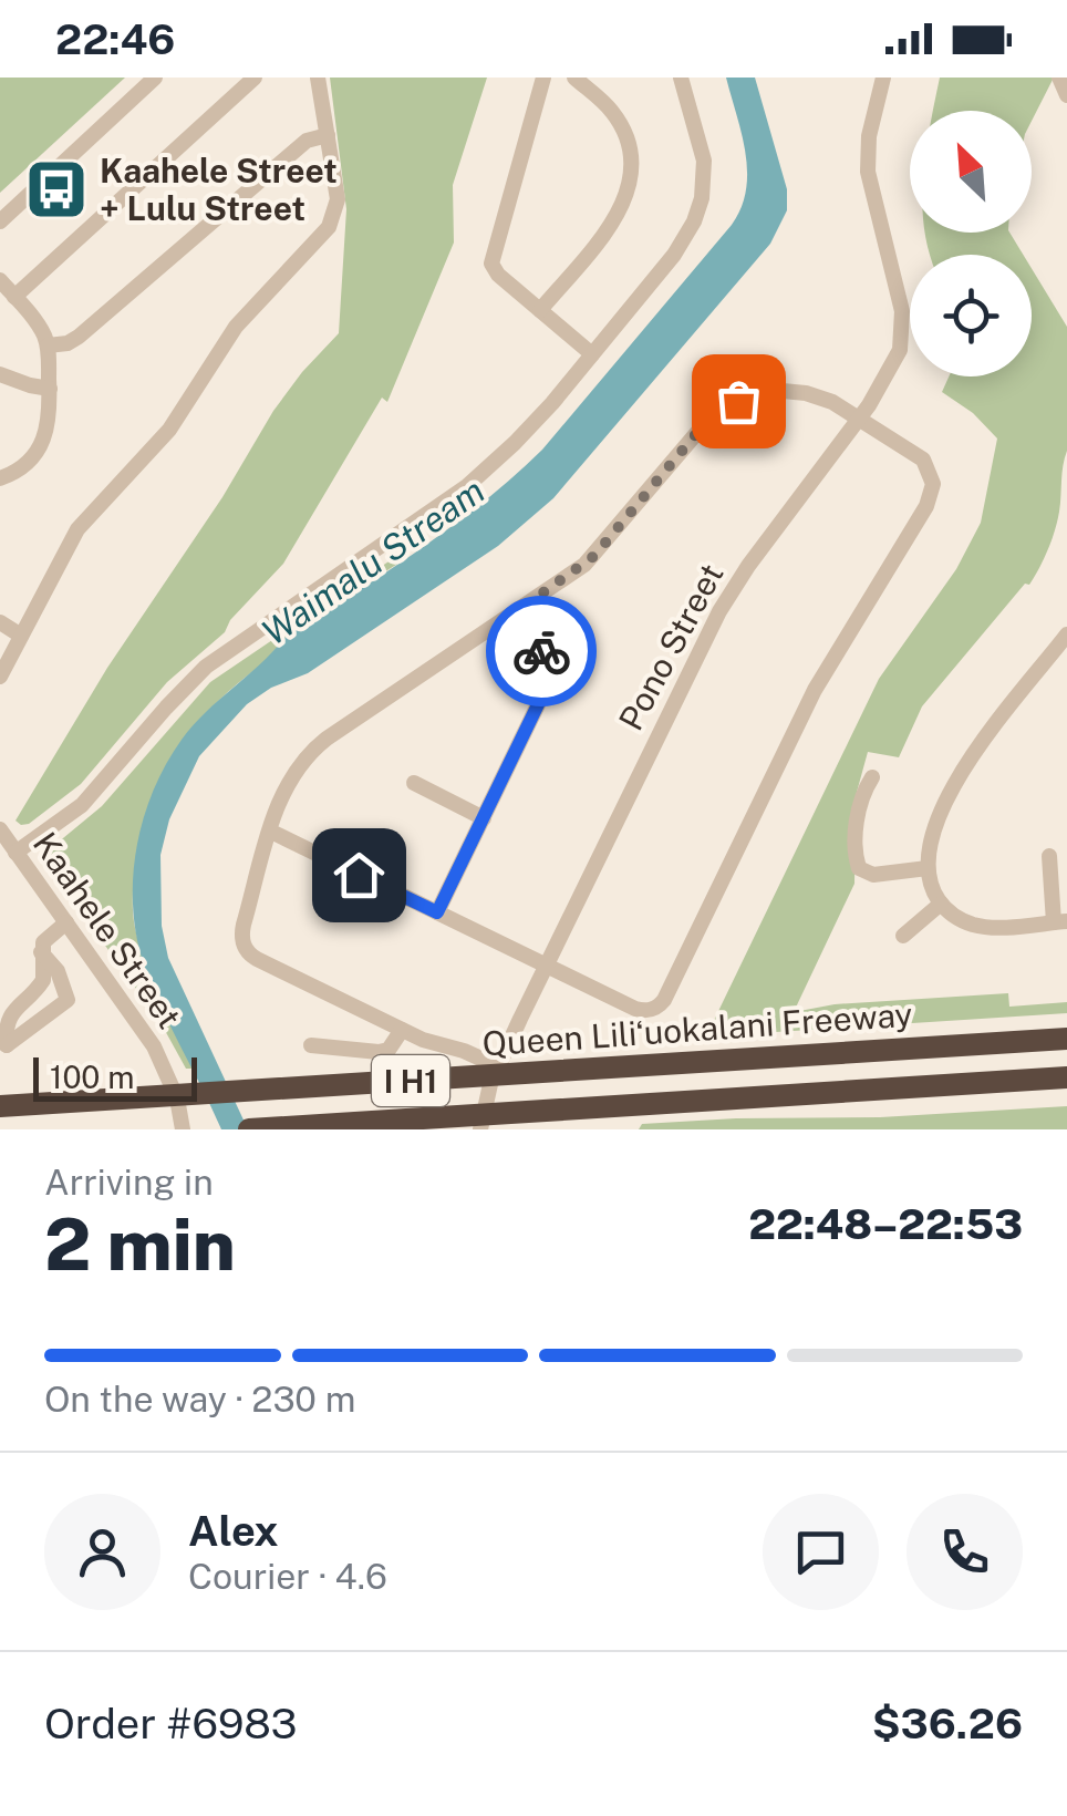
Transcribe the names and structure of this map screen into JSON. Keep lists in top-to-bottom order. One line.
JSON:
{"streets":{"highway":["Queen Liliʻuokalani Freeway","I H1"],"street":["Pono Street","Kaahele Street"]},"water":["Waimalu Stream"],"places":{"bus stop":["Kaahele Street + Lulu Street"]},"scale_bar":"100 m","north":"top left","page":{"status":"22:46","scale":"100 m","heading":["2 min","Arriving in","22:48–22:53"],"panel":["Alex","Courier · 4.6","Order #6983","$36.26"],"bar":"On the way · 230 m"}}
